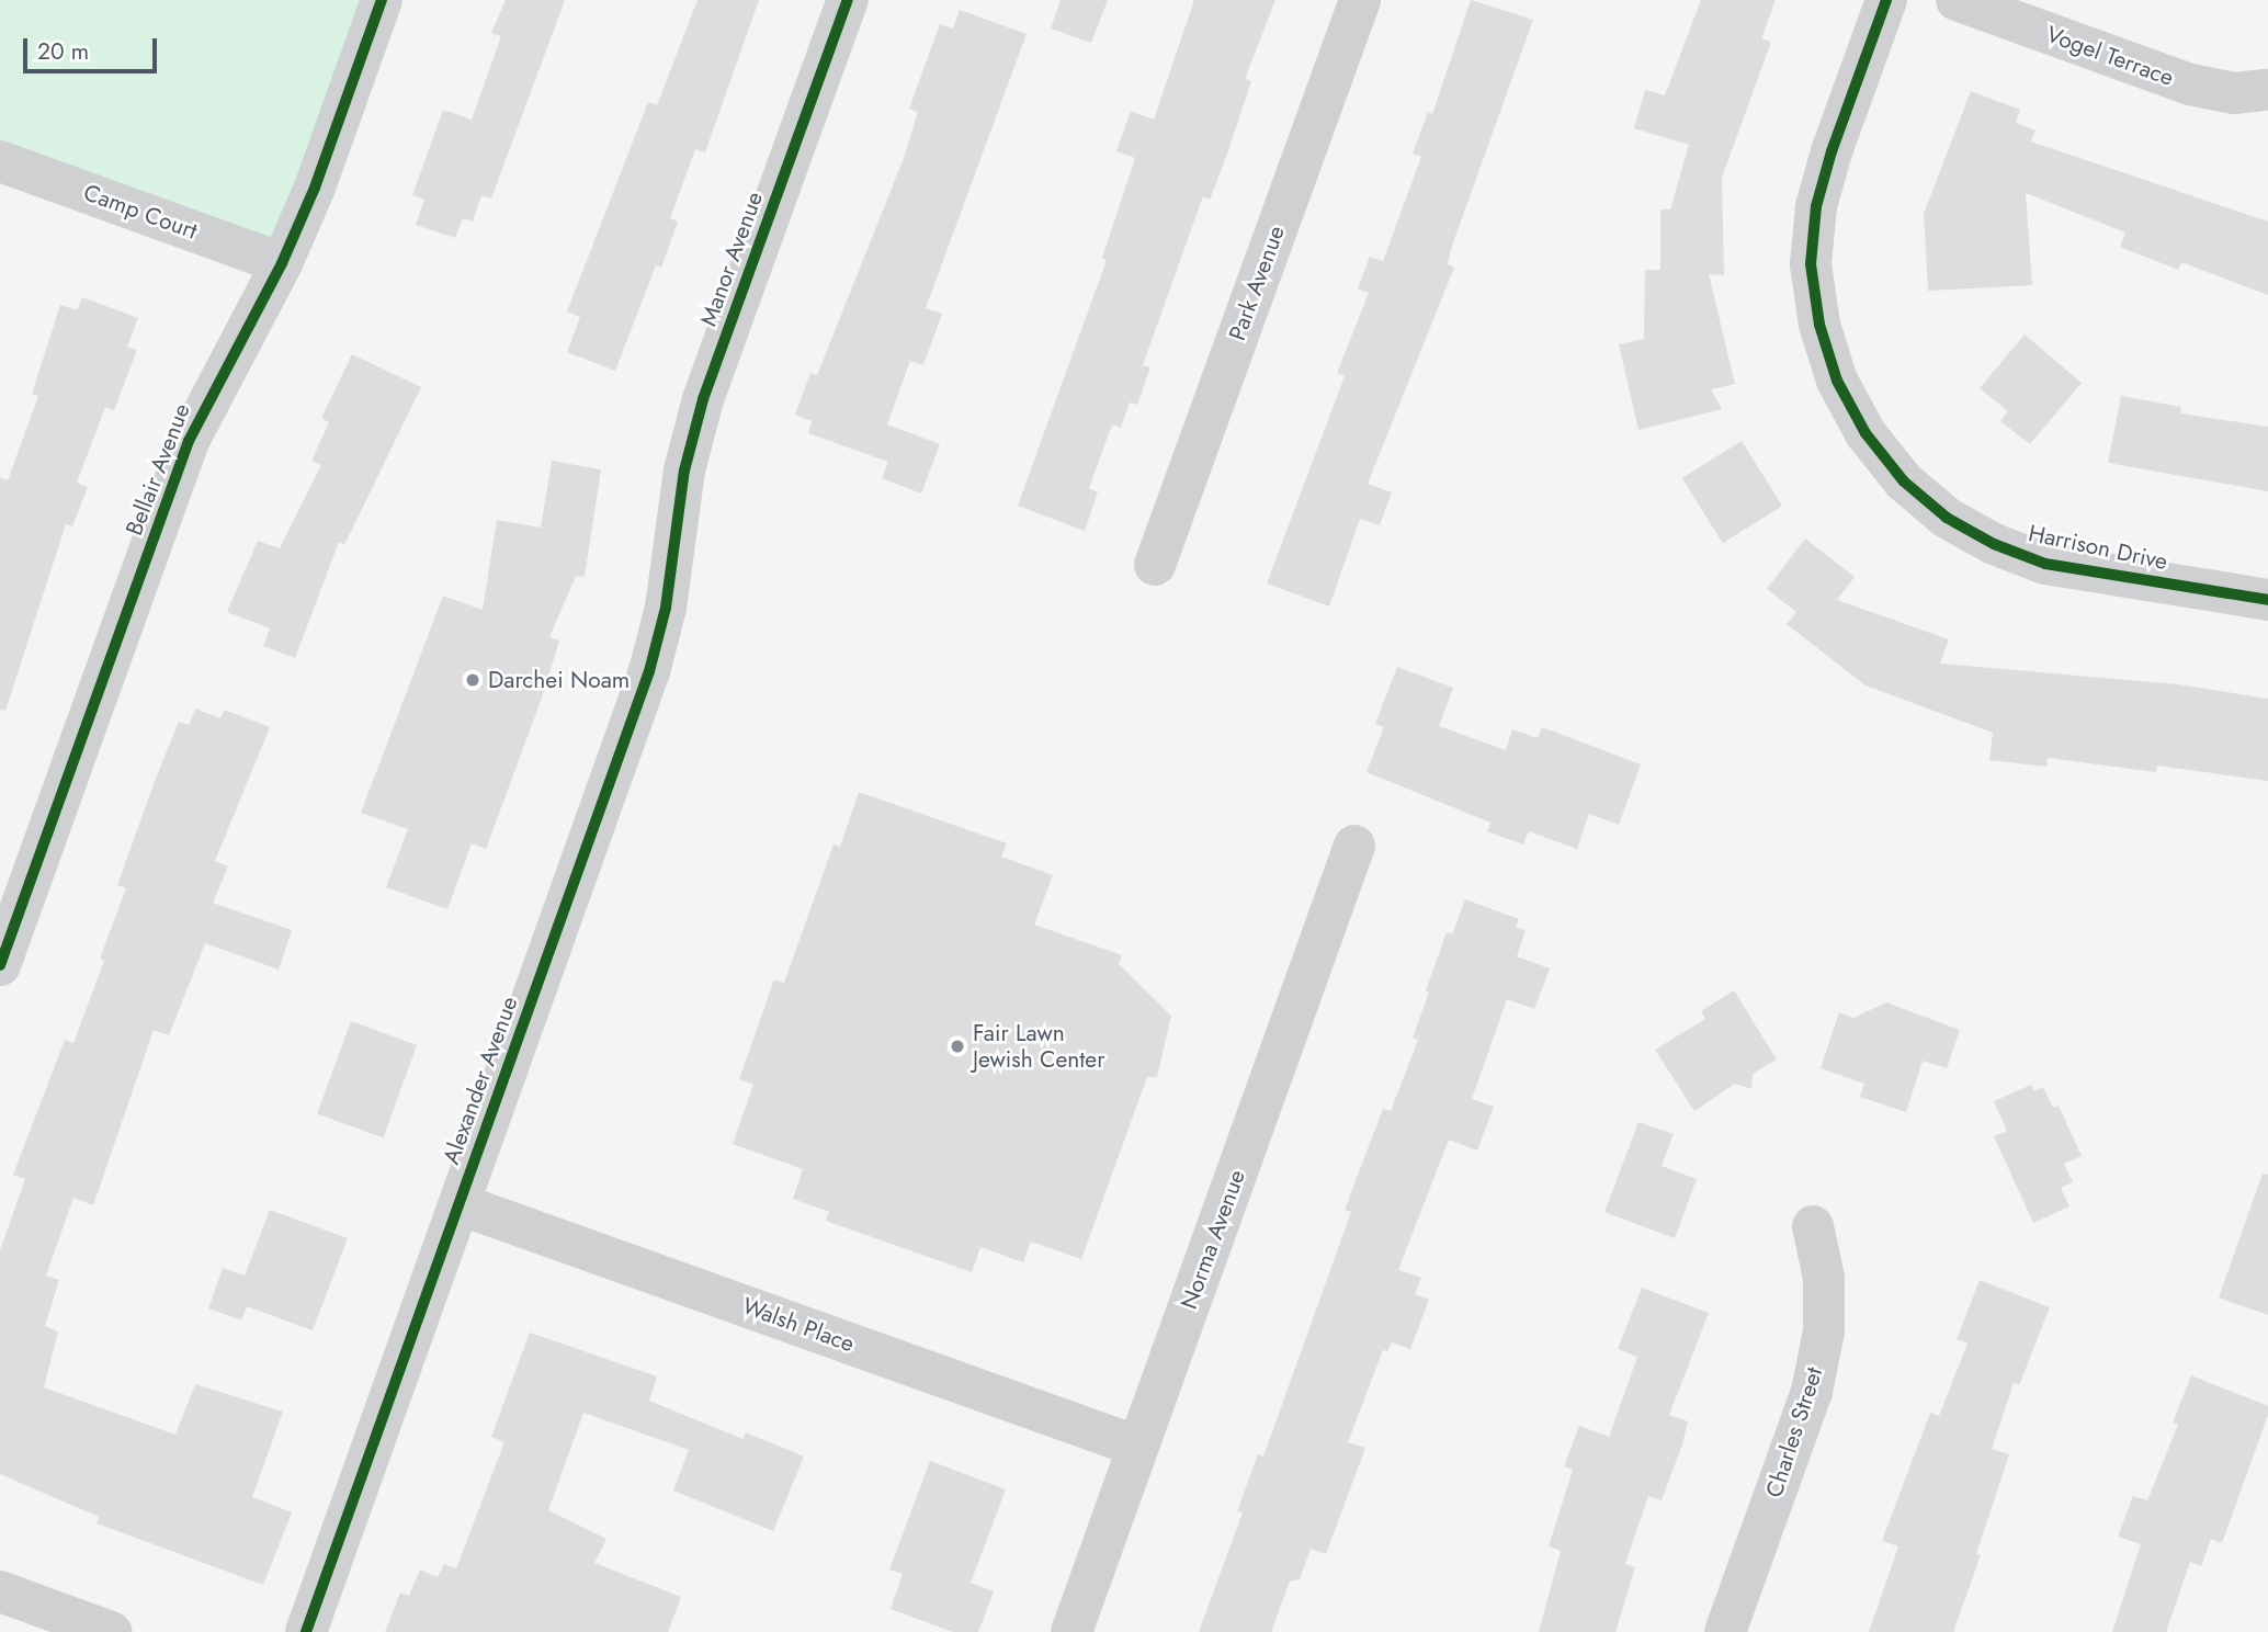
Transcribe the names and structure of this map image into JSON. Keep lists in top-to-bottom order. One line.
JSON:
{"streets":{"street":["Vogel Terrace","Camp Court","Manor Avenue","Park Avenue","Bellair Avenue","Harrison Drive","Alexander Avenue","Norma Avenue","Walsh Place","Charles Street"]},"crossings":[["Camp Court","Bellair Avenue"],["Manor Avenue","Alexander Avenue"],["Alexander Avenue","Walsh Place"],["Norma Avenue","Walsh Place"]],"places":["Darchei Noam","Fair Lawn Jewish Center"],"scale_bar":"20 m"}
